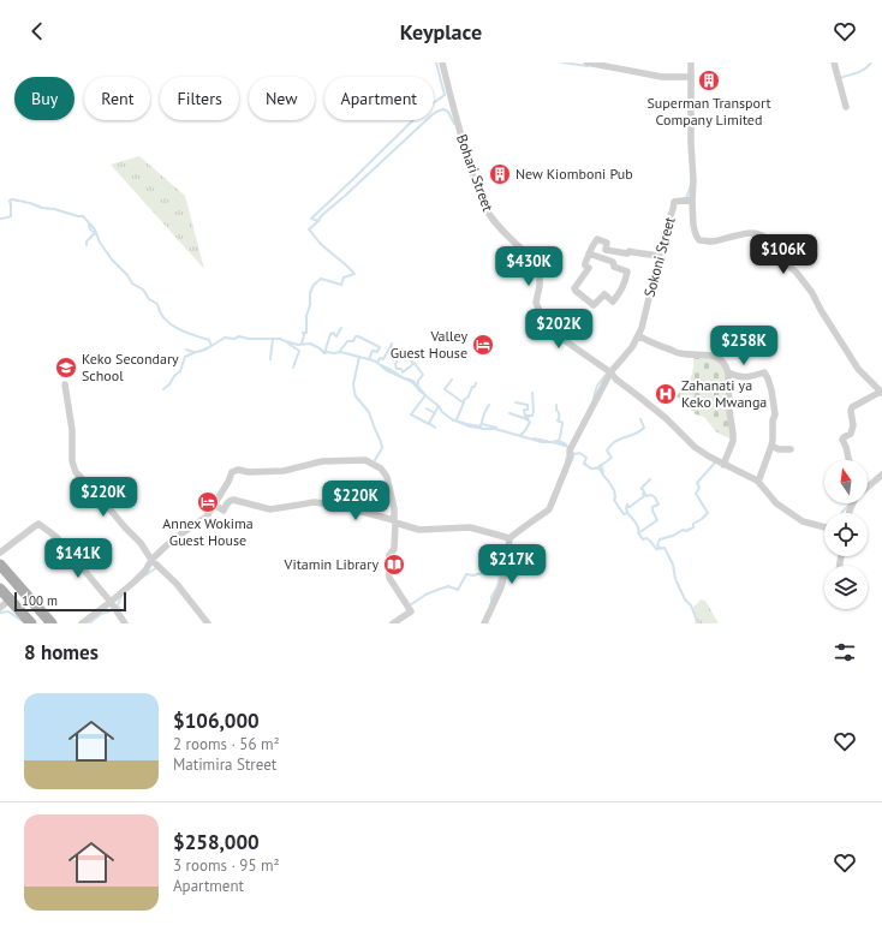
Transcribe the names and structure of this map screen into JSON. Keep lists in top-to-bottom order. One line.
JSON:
{"streets":{"street":["Bohari Street","Sokoni Street"]},"crossings":[["Bohari Street","Sokoni Street"]],"places":{"building":["Superman Transport Company Limited","New Kiomboni Pub"],"hotel":["Valley Guest House","Annex Wokima Guest House"],"school or university":["Keko Secondary School"],"hospital":["Zahanati ya Keko Mwanga"],"library":["Vitamin Library"]},"scale_bar":"100 m","north":"top","page":{"header":"Keyplace","chip":["Buy","Rent","Filters","New","Apartment"],"price":["$106K","$430K","$202K","$258K","$220K","$220K","$141K","$217K"],"scale":"100 m","heading":"8 homes","list":[{"name":"$106,000","note":"2 rooms · 56 m² · Matimira Street"},{"name":"$258,000","note":"3 rooms · 95 m² · Apartment"}]}}
